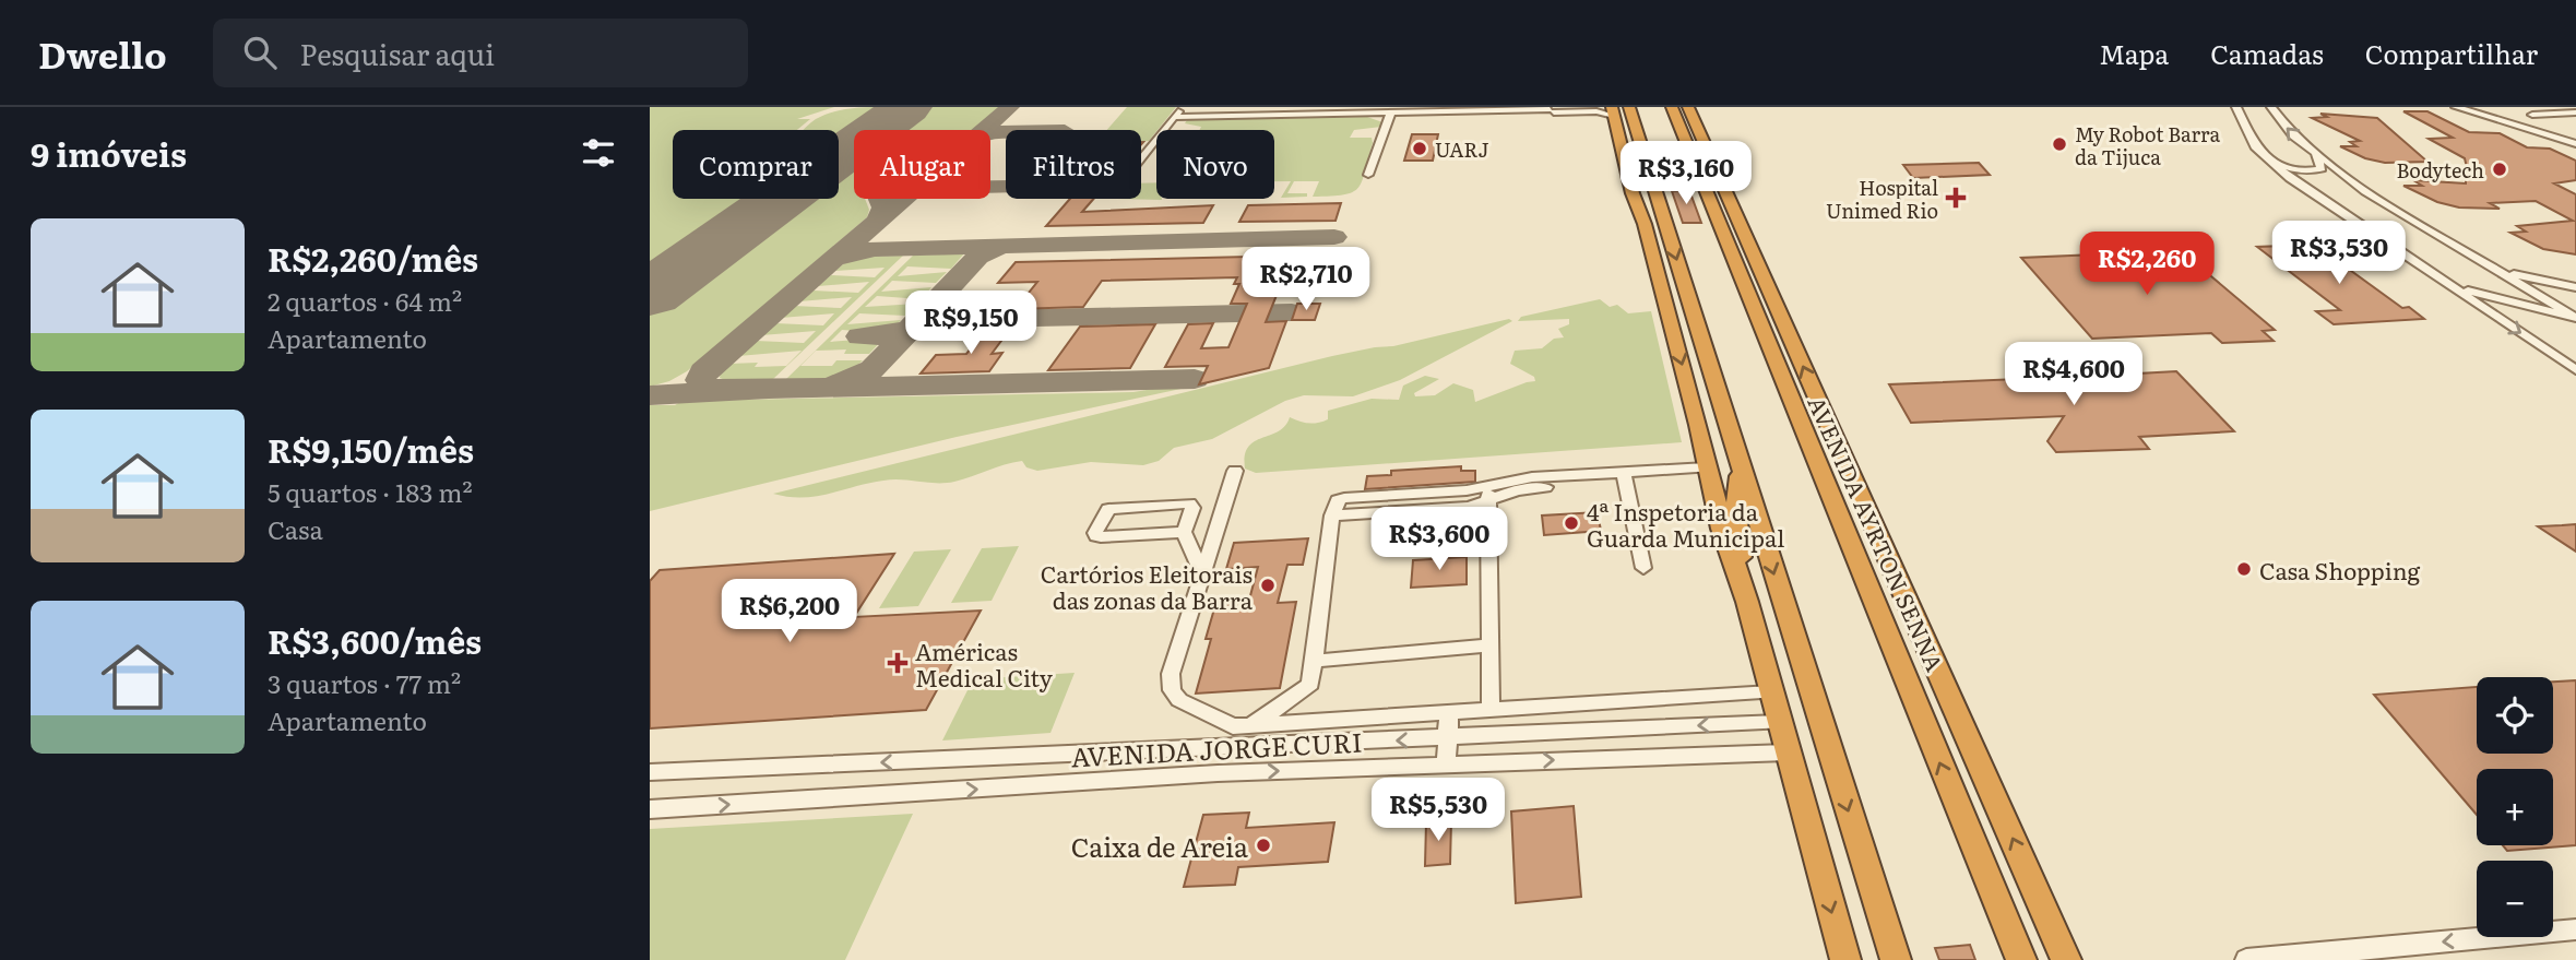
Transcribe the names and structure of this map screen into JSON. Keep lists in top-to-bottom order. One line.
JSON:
{"streets":{"highway":["AVENIDA AYRTON SENNA"],"street":["AVENIDA JORGE CURI"]},"places":{"other":["My Robot Barra da Tijuca","UARJ","Bodytech","4ª Inspetoria da Guarda Municipal","Casa Shopping","Cartórios Eleitorais das zonas da Barra","Caixa de Areia"],"health":["Hospital Unimed Rio","Américas Medical City"]},"page":{"header":"Dwello","search":"Pesquisar aqui","nav":["Mapa","Camadas","Compartilhar"],"heading":"9 imóveis","chip":["Comprar","Alugar","Filtros","Novo"],"price":["R$3,160","R$3,530","R$2,260","R$2,710","R$9,150","R$4,600","R$3,600","R$6,200","R$5,530"],"list":[{"name":"R$2,260/mês","note":"2 quartos · 64 m² · Apartamento"},{"name":"R$9,150/mês","note":"5 quartos · 183 m² · Casa"},{"name":"R$3,600/mês","note":"3 quartos · 77 m² · Apartamento"}],"map_buttons":["+","−"]}}
